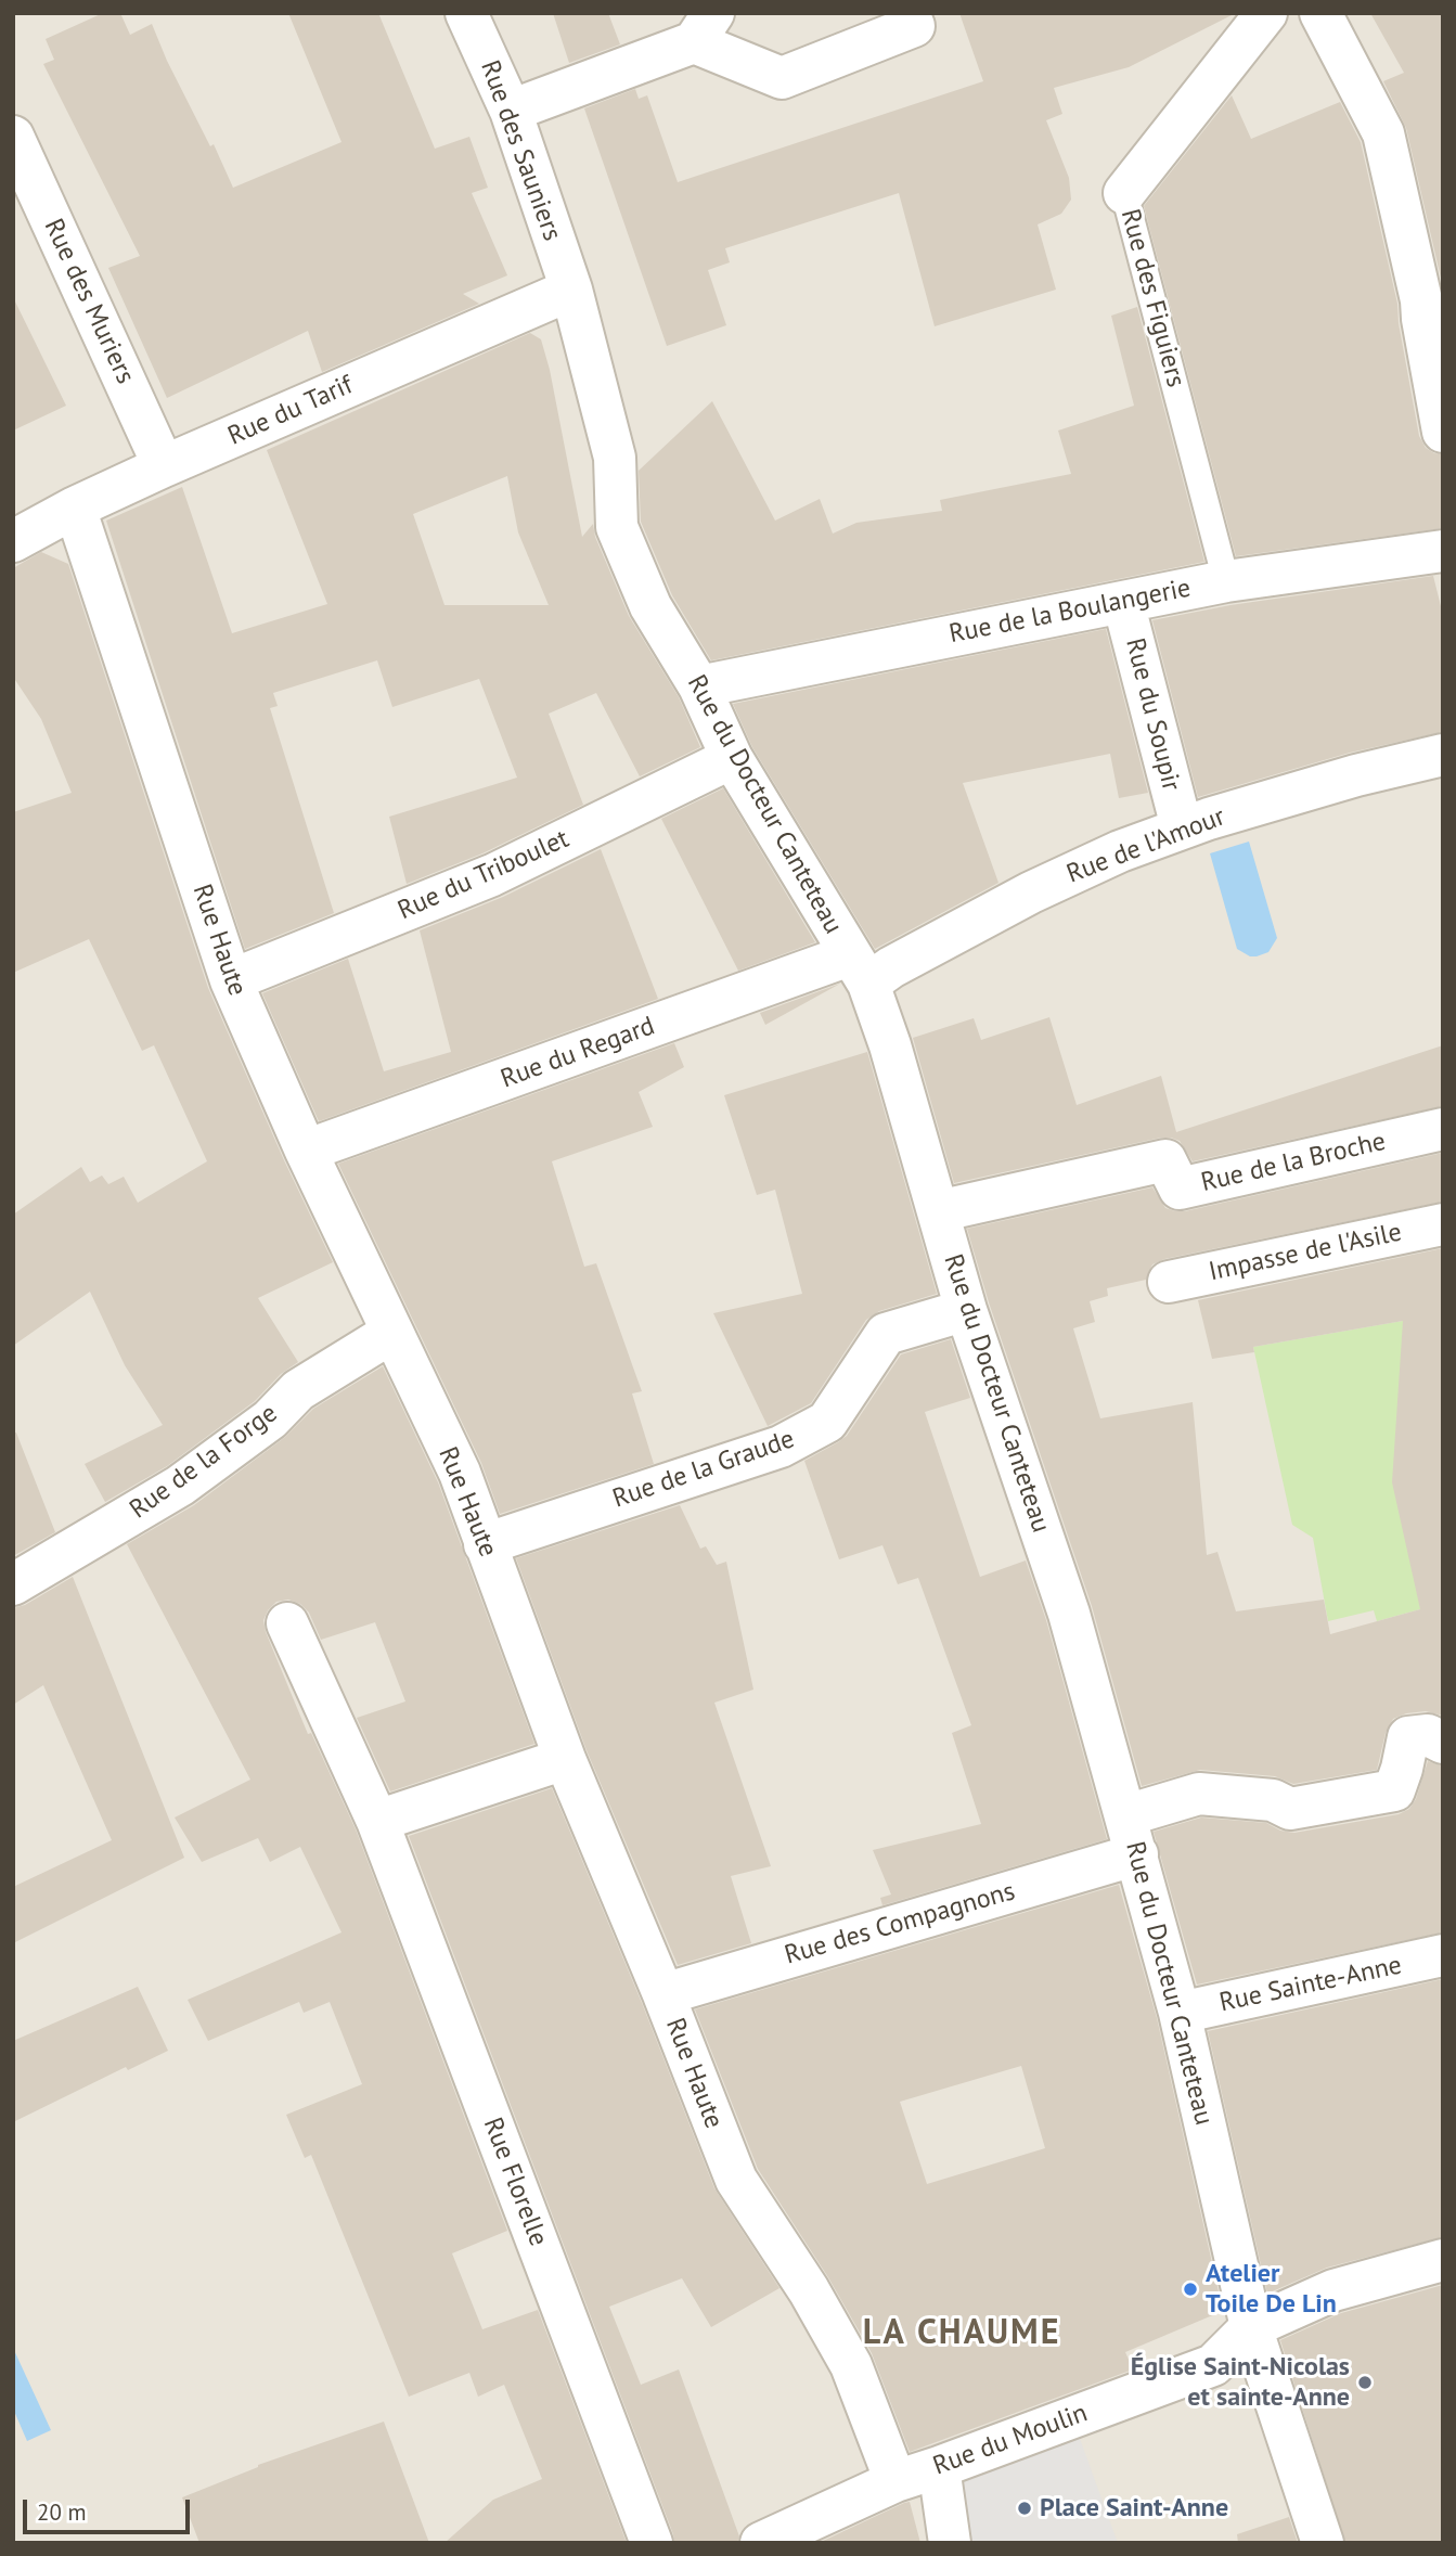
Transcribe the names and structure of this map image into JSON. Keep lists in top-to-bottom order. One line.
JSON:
{"streets":{"street":["Rue des Sauniers","Rue des Figuiers","Rue des Muriers","Rue du Tarif","Rue de la Boulangerie","Rue du Soupir","Rue du Docteur Canteteau","Rue de l'Amour","Rue du Triboulet","Rue Haute","Rue du Regard","Rue de la Broche","Impasse de l'Asile","Rue de la Forge","Rue de la Graude","Rue des Compagnons","Rue Sainte-Anne","Rue Florelle","Rue du Moulin"]},"crossings":[["Rue des Sauniers","Rue du Tarif"],["Rue des Sauniers","Rue du Docteur Canteteau"],["Rue des Figuiers","Rue de la Boulangerie"],["Rue des Muriers","Rue du Tarif"],["Rue du Tarif","Rue du Docteur Canteteau"],["Rue du Tarif","Rue Haute"],["Rue de la Boulangerie","Rue du Soupir"],["Rue de la Boulangerie","Rue du Docteur Canteteau"],["Rue du Soupir","Rue de l'Amour"],["Rue du Docteur Canteteau","Rue de l'Amour"],["Rue du Docteur Canteteau","Rue du Triboulet"],["Rue du Docteur Canteteau","Rue du Regard"],["Rue du Docteur Canteteau","Rue de la Broche"],["Rue du Docteur Canteteau","Rue de la Graude"],["Rue du Docteur Canteteau","Rue des Compagnons"],["Rue du Docteur Canteteau","Rue Sainte-Anne"],["Rue du Docteur Canteteau","Rue du Moulin"],["Rue de l'Amour","Rue du Regard"],["Rue du Triboulet","Rue Haute"],["Rue Haute","Rue du Regard"],["Rue Haute","Rue de la Forge"],["Rue Haute","Rue de la Graude"],["Rue Haute","Rue des Compagnons"],["Rue Haute","Rue du Moulin"]],"districts":["LA CHAUME"],"places":["Atelier Toile De Lin","Église Saint-Nicolas et sainte-Anne","Place Saint-Anne"],"scale_bar":"20 m"}
